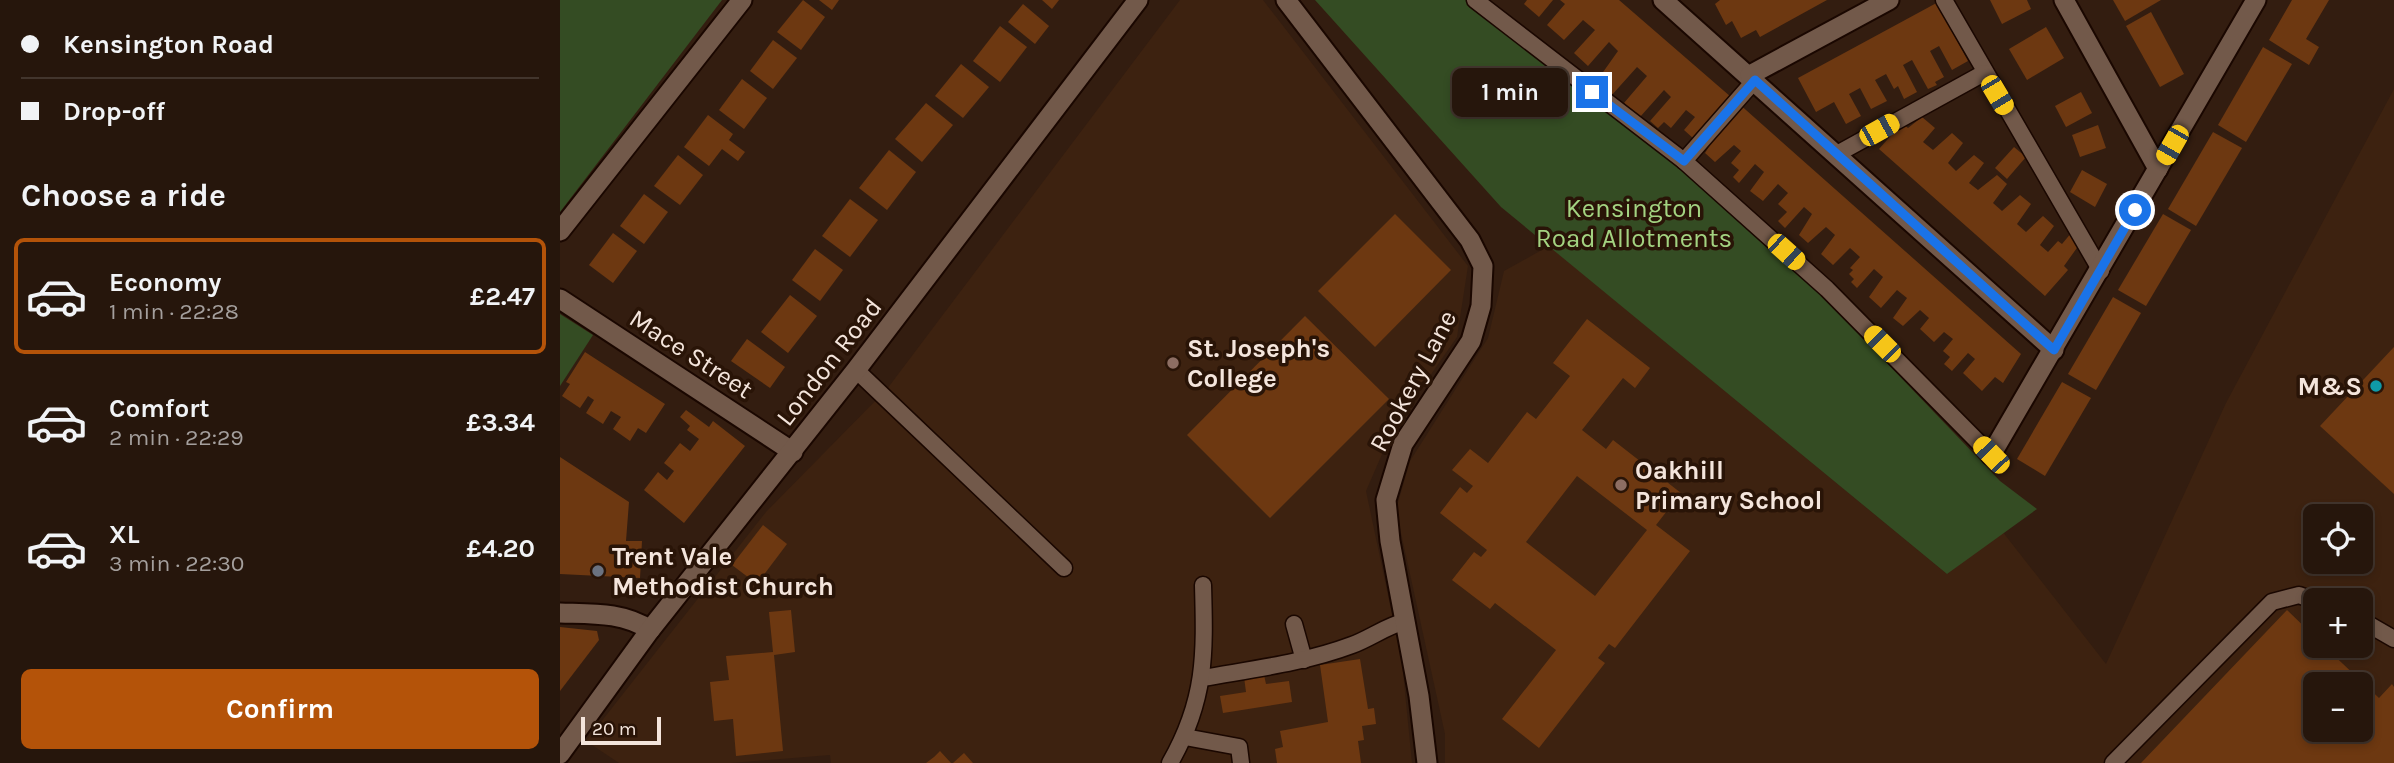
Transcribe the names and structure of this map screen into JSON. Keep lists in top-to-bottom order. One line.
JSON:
{"streets":{"street":["Mace Street","London Road","Rookery Lane"]},"crossings":[["Mace Street","London Road"]],"parks":["Kensington Road Allotments"],"places":["St. Joseph's College","M&S","Oakhill Primary School","Trent Vale Methodist Church"],"scale_bar":"20 m","page":{"banner":["Kensington Road","Drop-off"],"bubble":"1 min","heading":"Choose a ride","list":[{"name":"Economy","note":"1 min · 22:28","value":"£2.47"},{"name":"Comfort","note":"2 min · 22:29","value":"£3.34"},{"name":"XL","note":"3 min · 22:30","value":"£4.20"}],"map_buttons":["+","−"],"buttons":"Confirm","scale":"20 m"}}
